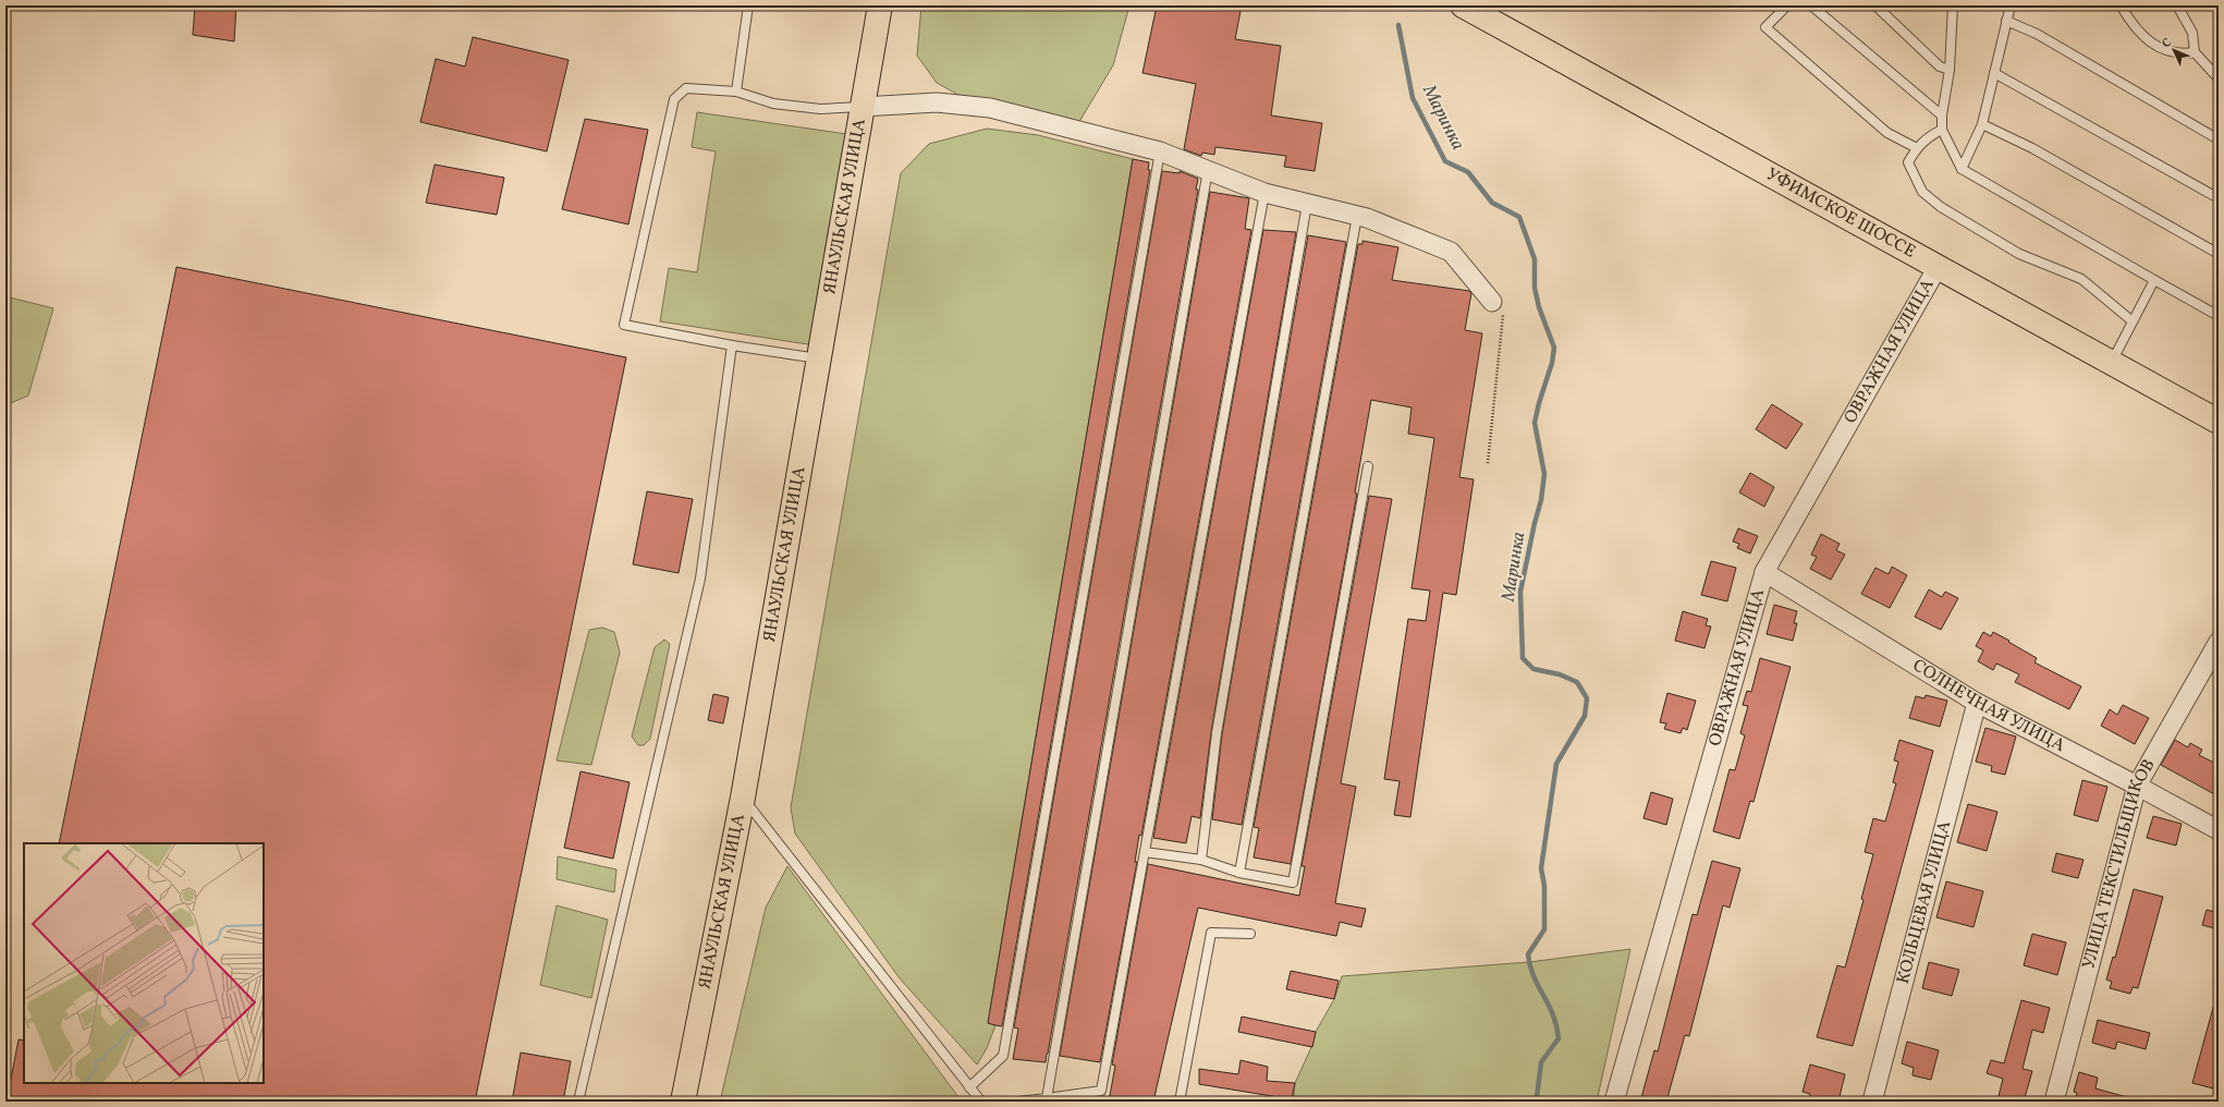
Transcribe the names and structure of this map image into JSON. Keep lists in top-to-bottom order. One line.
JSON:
{"streets":{"main road":["ЯНАУЛЬСКАЯ УЛИЦА","УФИМСКОЕ ШОССЕ"],"street":["ОВРАЖНАЯ УЛИЦА","СОЛНЕЧНАЯ УЛИЦА","УЛИЦА ТЕКСТИЛЬЩИКОВ","КОЛЬЦЕВАЯ УЛИЦА"]},"crossings":[["УФИМСКОЕ ШОССЕ","ОВРАЖНАЯ УЛИЦА"],["ОВРАЖНАЯ УЛИЦА","СОЛНЕЧНАЯ УЛИЦА"],["СОЛНЕЧНАЯ УЛИЦА","УЛИЦА ТЕКСТИЛЬЩИКОВ"],["СОЛНЕЧНАЯ УЛИЦА","КОЛЬЦЕВАЯ УЛИЦА"]],"water":["Маринка"],"north":"top left"}
